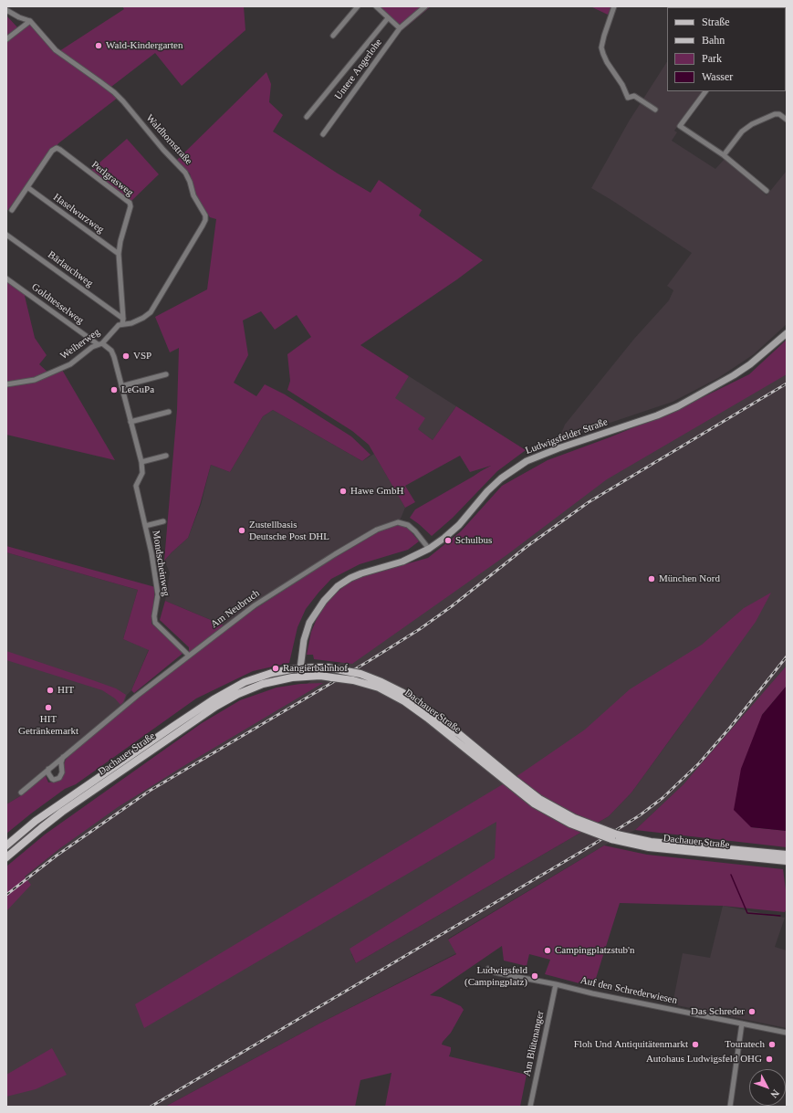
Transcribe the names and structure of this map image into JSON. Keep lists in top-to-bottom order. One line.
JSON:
{"streets":{"main road":["Dachauer Straße"],"street":["Untere Angerlohe","Waldhornstraße","Perlgrasweg","Haselwurzweg","Bärlauchweg","Goldnesselweg","Weiherweg","Ludwigsfelder Straße","Mondscheinweg","Am Neubruch","Auf den Schrederwiesen","Am Blütenanger"]},"crossings":[["Waldhornstraße","Perlgrasweg"],["Waldhornstraße","Bärlauchweg"],["Waldhornstraße","Weiherweg"],["Perlgrasweg","Haselwurzweg"],["Perlgrasweg","Bärlauchweg"],["Perlgrasweg","Weiherweg"],["Bärlauchweg","Weiherweg"],["Goldnesselweg","Weiherweg"],["Goldnesselweg","Mondscheinweg"],["Weiherweg","Mondscheinweg"],["Ludwigsfelder Straße","Am Neubruch"],["Ludwigsfelder Straße","Dachauer Straße"],["Mondscheinweg","Am Neubruch"],["Auf den Schrederwiesen","Am Blütenanger"]],"places":["Wald-Kindergarten","VSP","LeGuPa","Hawe GmbH","Zustellbasis Deutsche Post DHL","Schulbus","München Nord","Rangierbahnhof","HIT","HIT Getränkemarkt","Campingplatzstub'n","Ludwigsfeld (Campingplatz)","Das Schreder","Floh Und Antiquitätenmarkt","Touratech","Autohaus Ludwigsfeld OHG"],"legend":["Straße","Bahn","Park","Wasser"],"north":"bottom right"}
